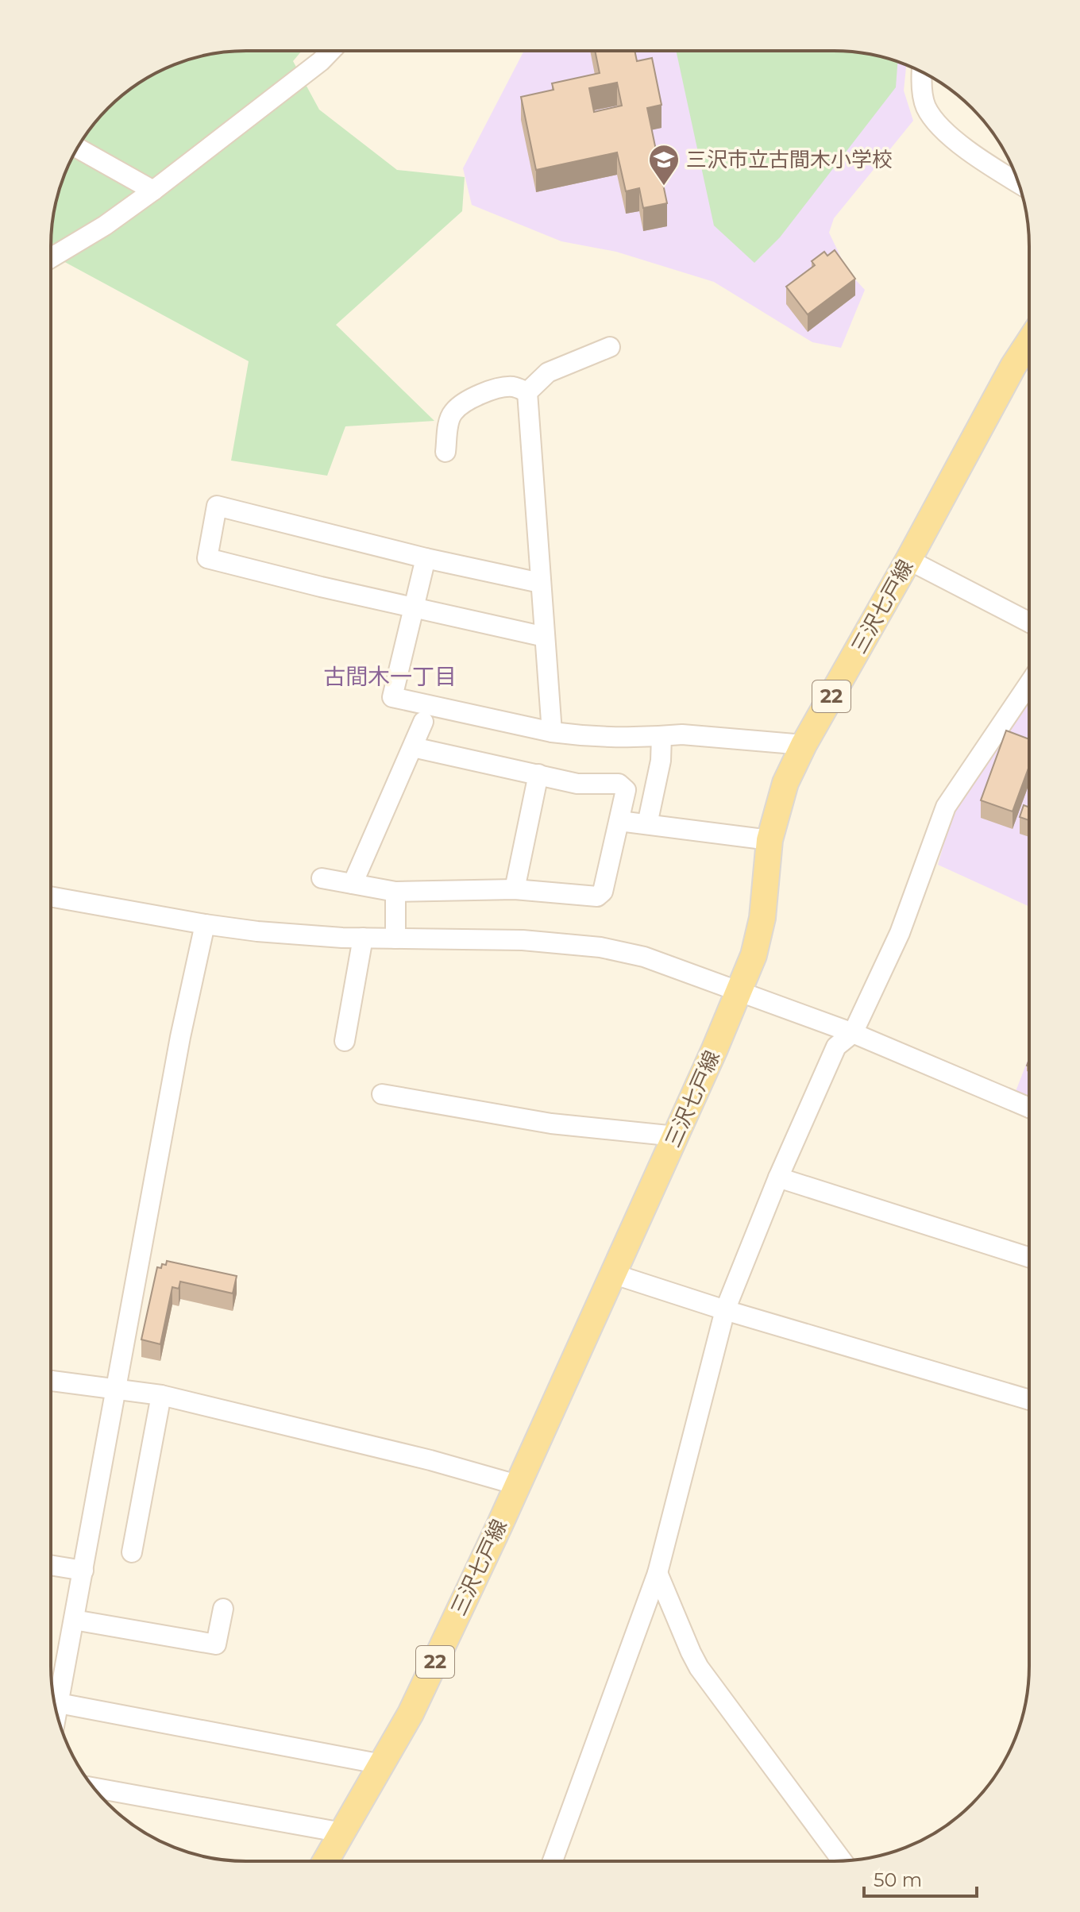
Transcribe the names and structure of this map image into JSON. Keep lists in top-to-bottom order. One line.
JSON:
{"streets":{"main road":["三沢七戸線","22"]},"districts":["古間木一丁目"],"places":{"school or university":["三沢市立古間木小学校"]},"scale_bar":"50 m"}
